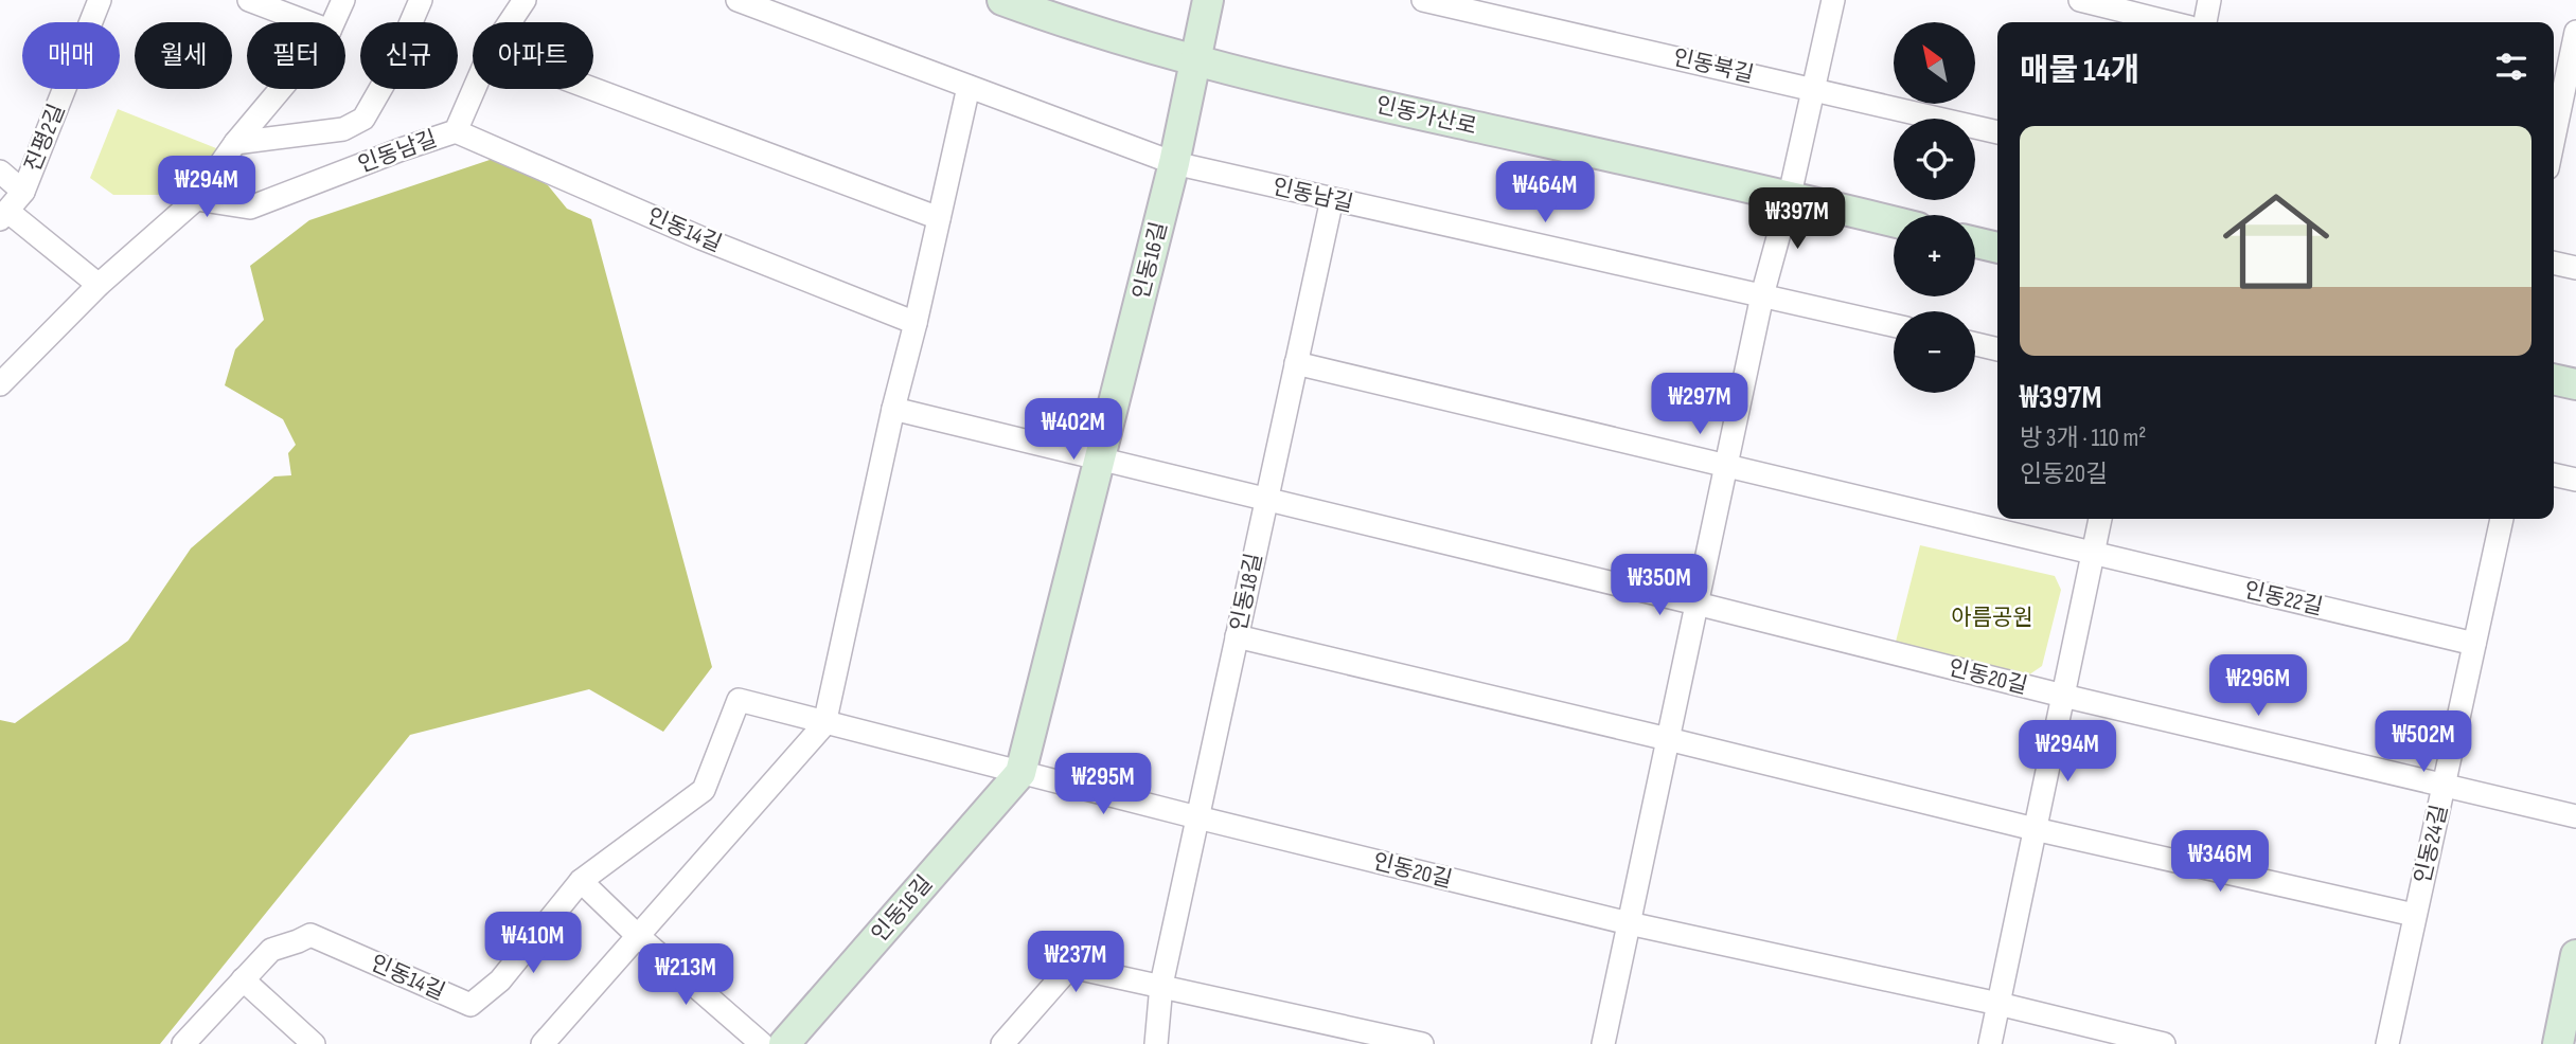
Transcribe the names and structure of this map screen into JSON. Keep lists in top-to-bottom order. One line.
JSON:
{"streets":{"street":["인동북길","인동가산로","진평2길","인동남길","인동14길","인동16길","인동18길","인동22길","인동20길","인동24길"]},"crossings":[["인동가산로","인동16길"],["인동남길","인동14길"],["인동남길","인동16길"],["인동남길","인동18길"],["인동18길","인동20길"],["인동22길","인동24길"]],"parks":["아름공원"],"north":"top left","page":{"map_buttons":["+","−"],"chip":["매매","월세","필터","신규","아파트"],"heading":"매물 14개","list":[{"name":"₩397M","note":"방 3개 · 110 m² · 인동20길"}],"price":["₩294M","₩464M","₩397M","₩297M","₩402M","₩350M","₩296M","₩502M","₩294M","₩295M","₩346M","₩410M","₩237M","₩213M"]}}
